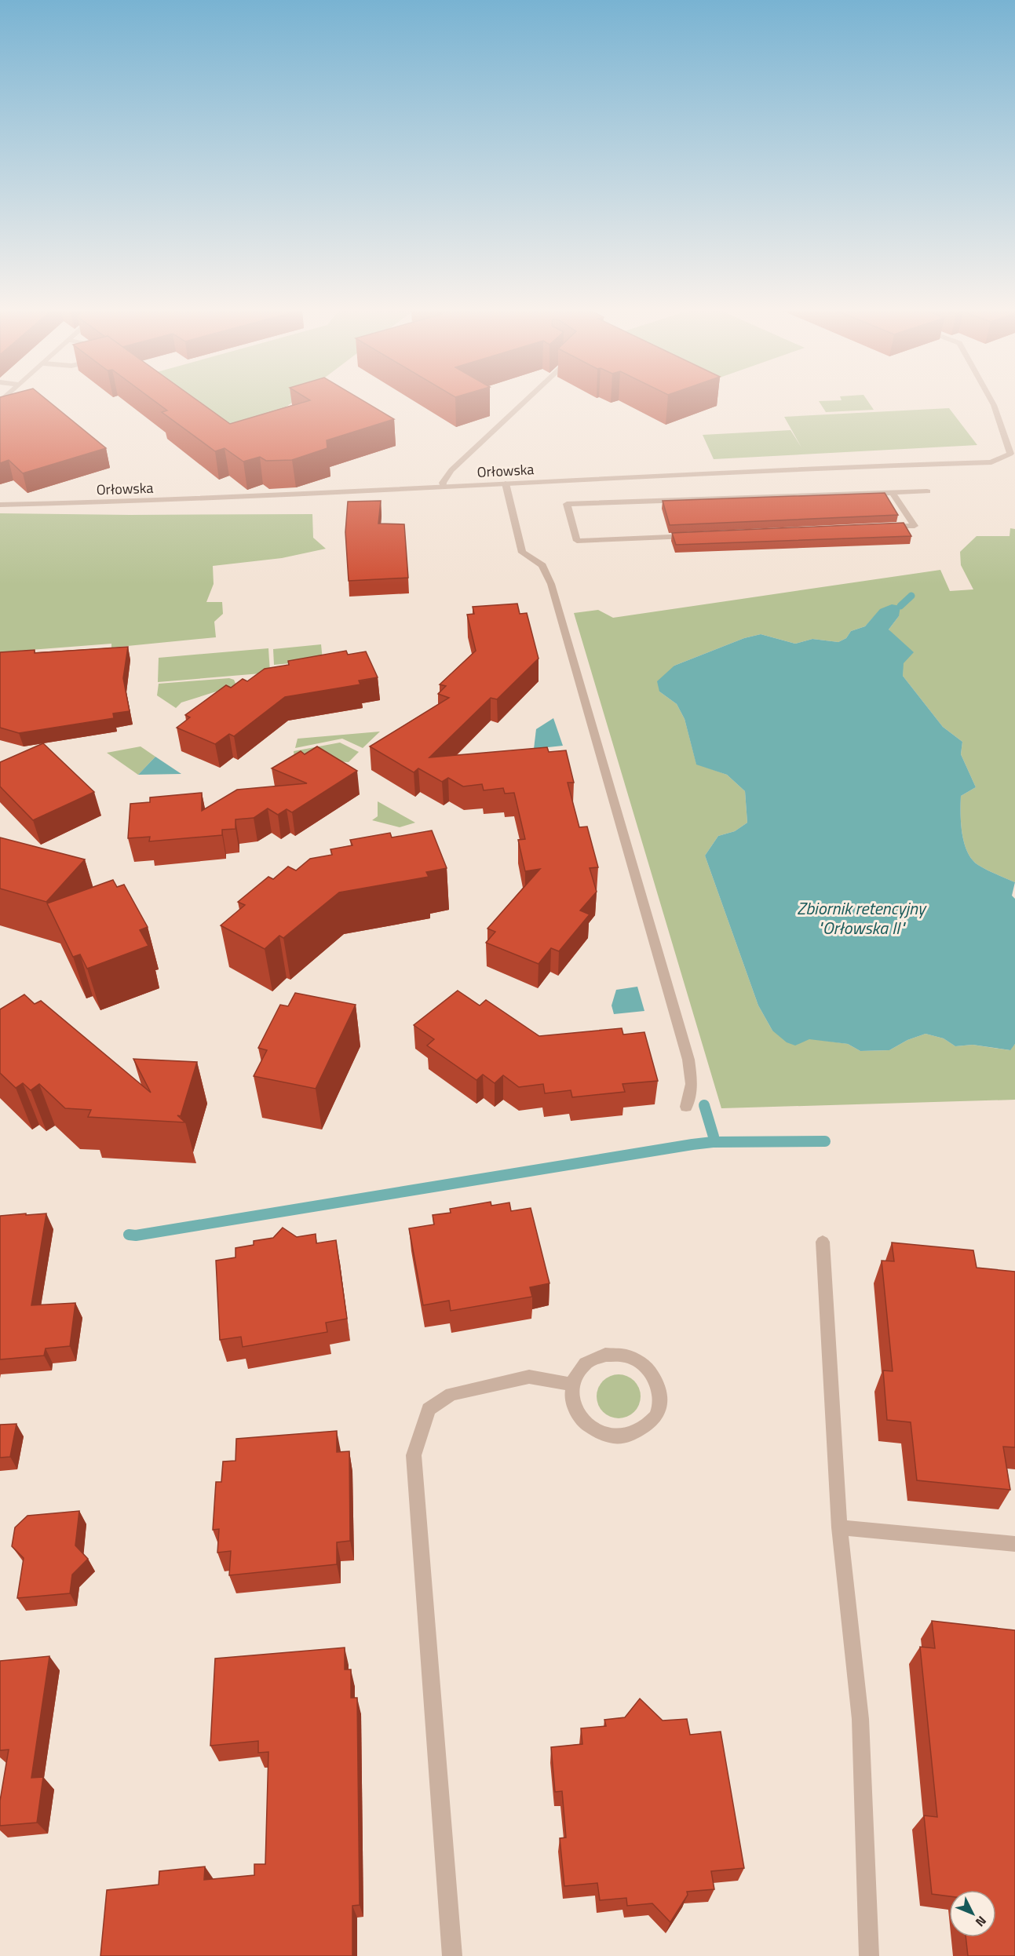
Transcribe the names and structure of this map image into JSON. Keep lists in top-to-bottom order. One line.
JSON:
{"streets":{"street":["Orłowska"]},"water":["Zbiornik retencyjny \"Orłowska II\""],"north":"bottom right"}
